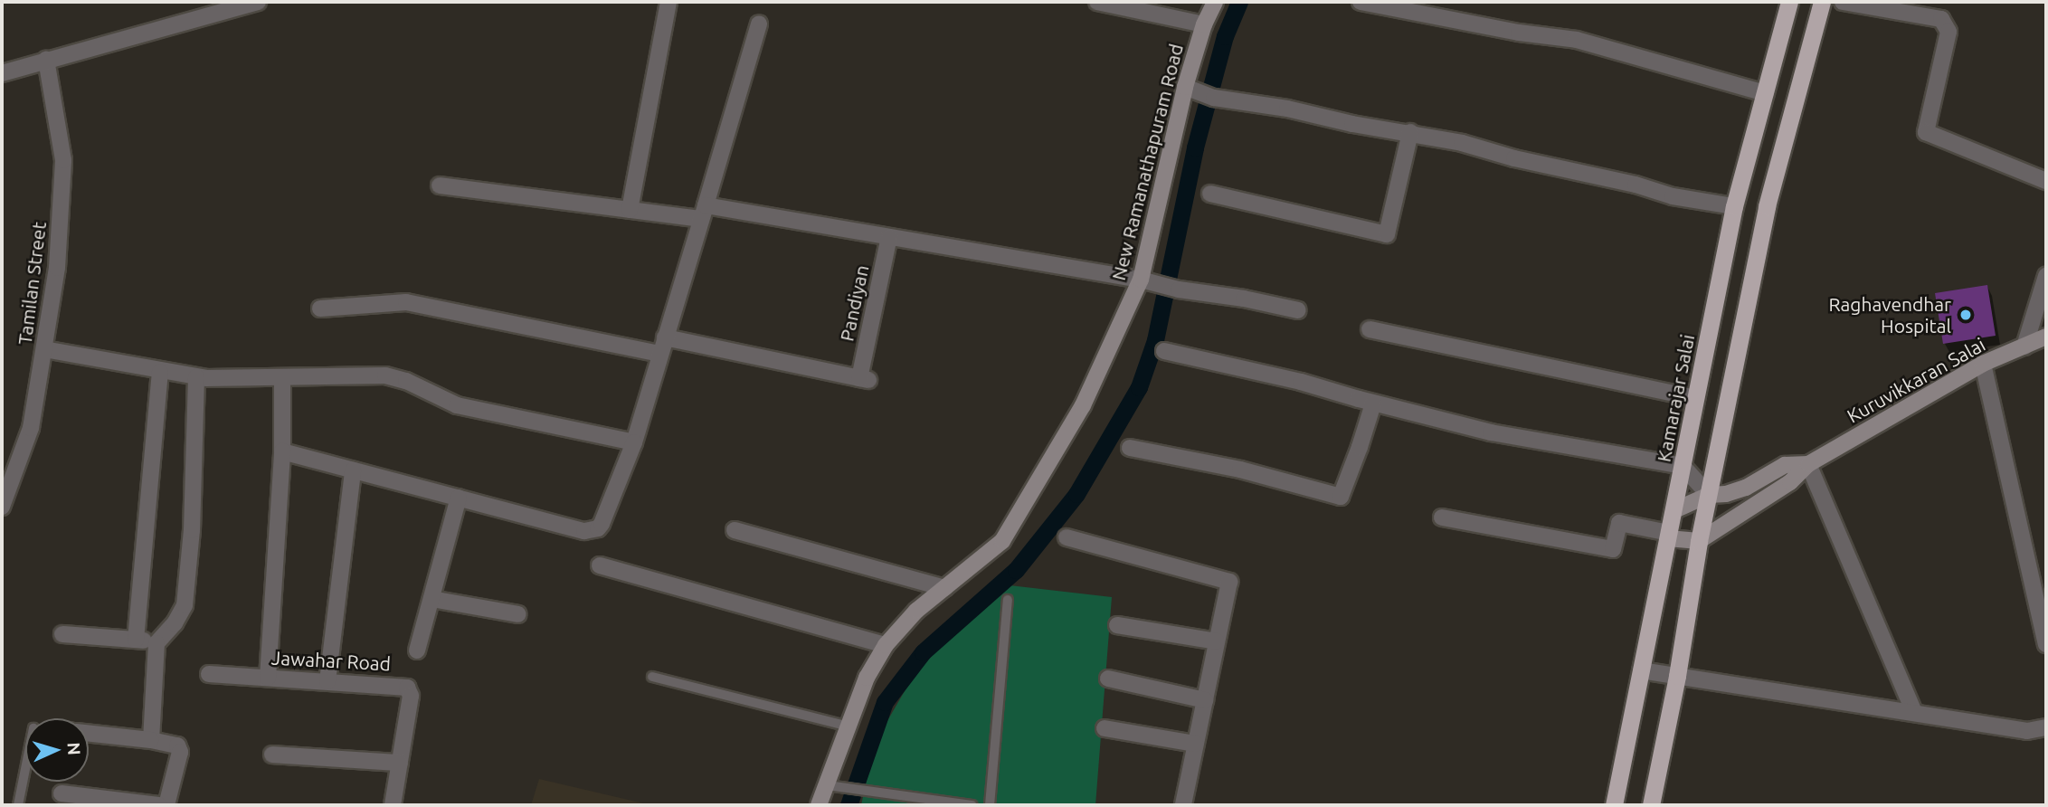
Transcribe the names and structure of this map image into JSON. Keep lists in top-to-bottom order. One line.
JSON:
{"streets":{"highway":["Kamarajar Salai"],"main road":["New Ramanathapuram Road","Kuruvikkaran Salai"],"street":["Tamilan Street","Pandiyan","Jawahar Road"]},"crossings":[["Kuruvikkaran Salai","Kamarajar Salai"]],"places":["Raghavendhar Hospital"],"north":"right"}
